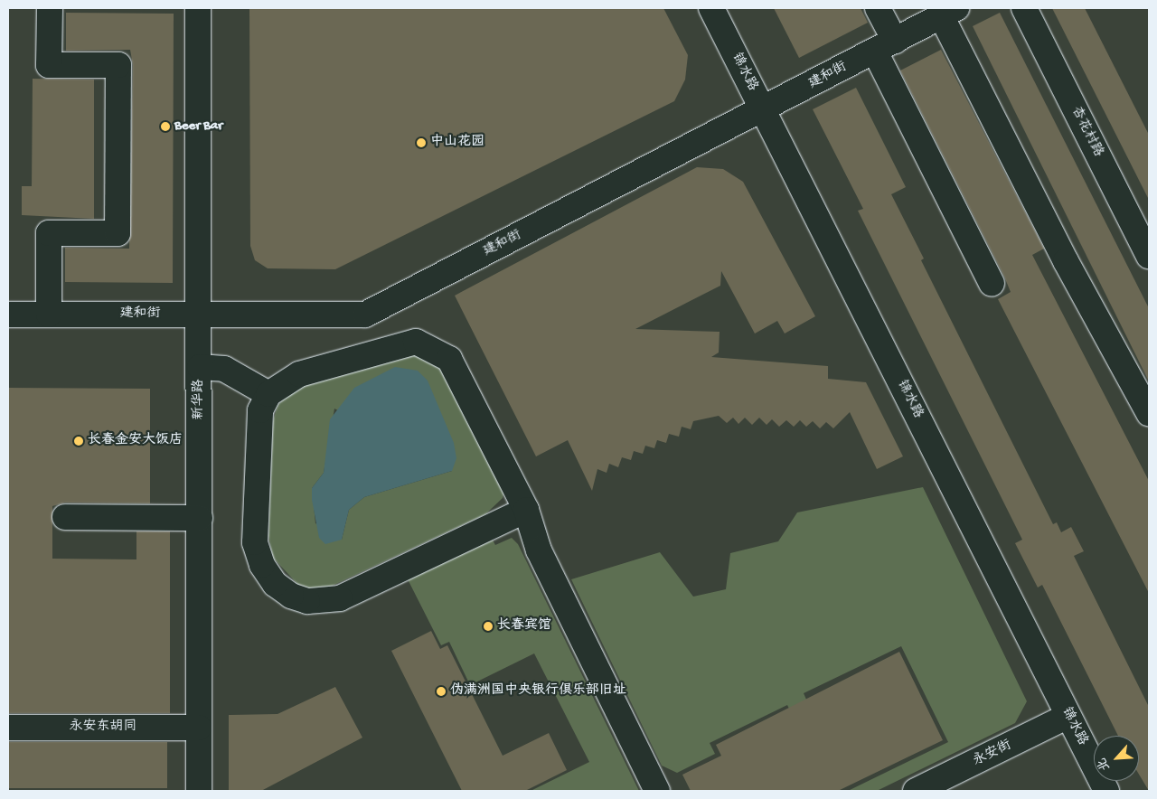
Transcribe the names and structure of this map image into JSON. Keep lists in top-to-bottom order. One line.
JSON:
{"streets":{"street":["锦水路","建和街","杏花村路","新华路","永安东胡同","永安街"]},"crossings":[["锦水路","建和街"],["锦水路","永安街"],["建和街","新华路"],["新华路","永安东胡同"]],"places":["Beer Bar","中山花园","长春金安大饭店","长春宾馆","伪满洲国中央银行俱乐部旧址"],"north":"bottom left"}
